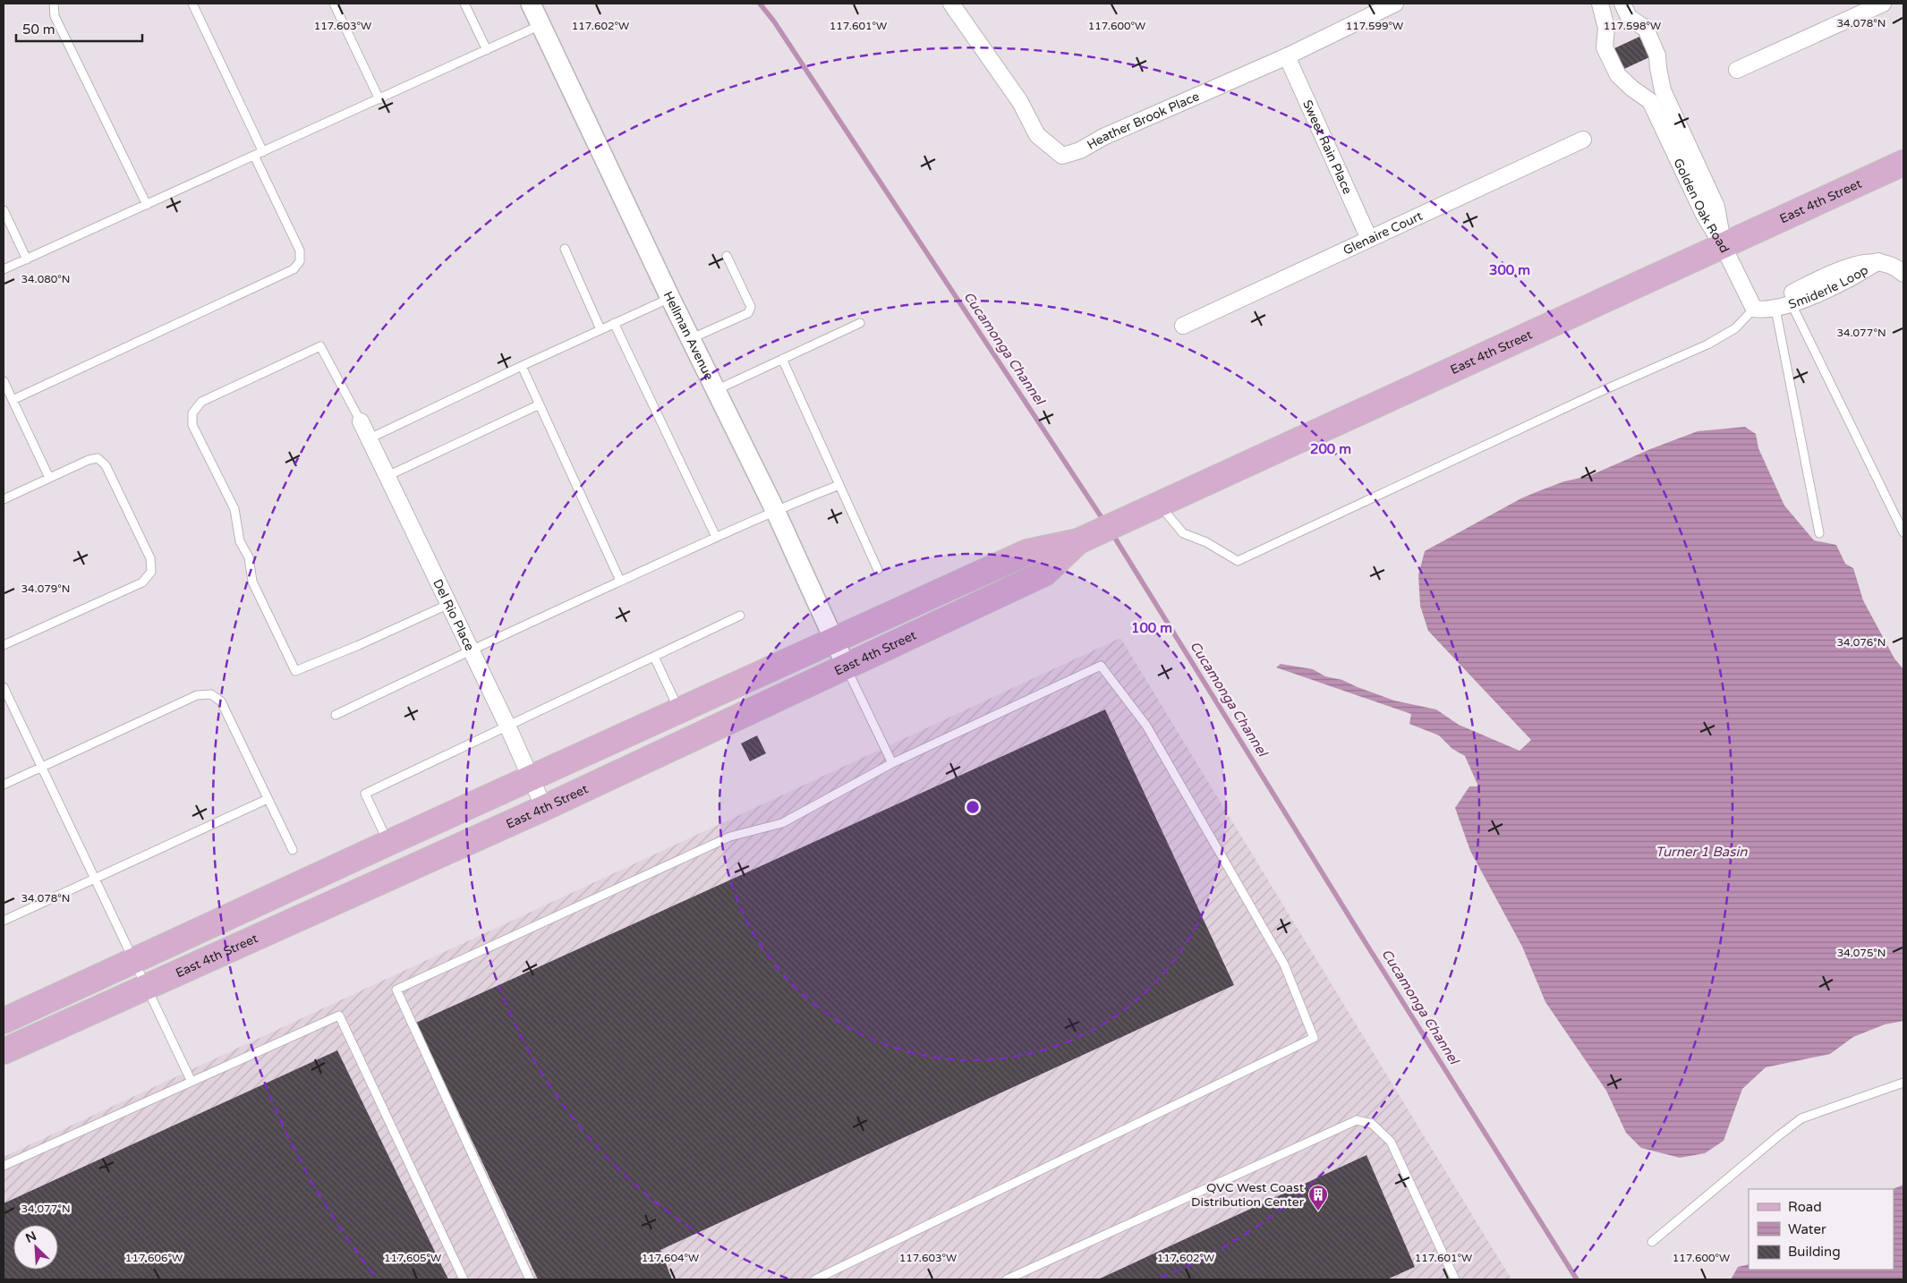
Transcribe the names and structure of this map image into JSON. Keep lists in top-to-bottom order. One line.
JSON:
{"streets":{"main road":["East 4th Street"],"street":["Heather Brook Place","Sweet Rain Place","Golden Oak Road","Glenaire Court","Smiderle Loop","Hellman Avenue","Del Rio Place"]},"crossings":[["Heather Brook Place","Sweet Rain Place"],["Sweet Rain Place","Glenaire Court"],["Golden Oak Road","East 4th Street"],["East 4th Street","Hellman Avenue"],["East 4th Street","Del Rio Place"]],"water":["Cucamonga Channel","Turner 1 Basin"],"places":{"building":["QVC West Coast Distribution Center"]},"legend":["Road","Water","Building"],"scale_bar":"50 m","north":"top left","coordinates":["34.078°N","117.603°W","117.602°W","117.601°W","117.600°W","117.599°W","117.598°W","34.080°N","34.077°N","34.079°N","34.076°N","34.075°N","117.606°W","117.605°W","117.604°W"],"rings":["300 m","200 m","100 m"]}
